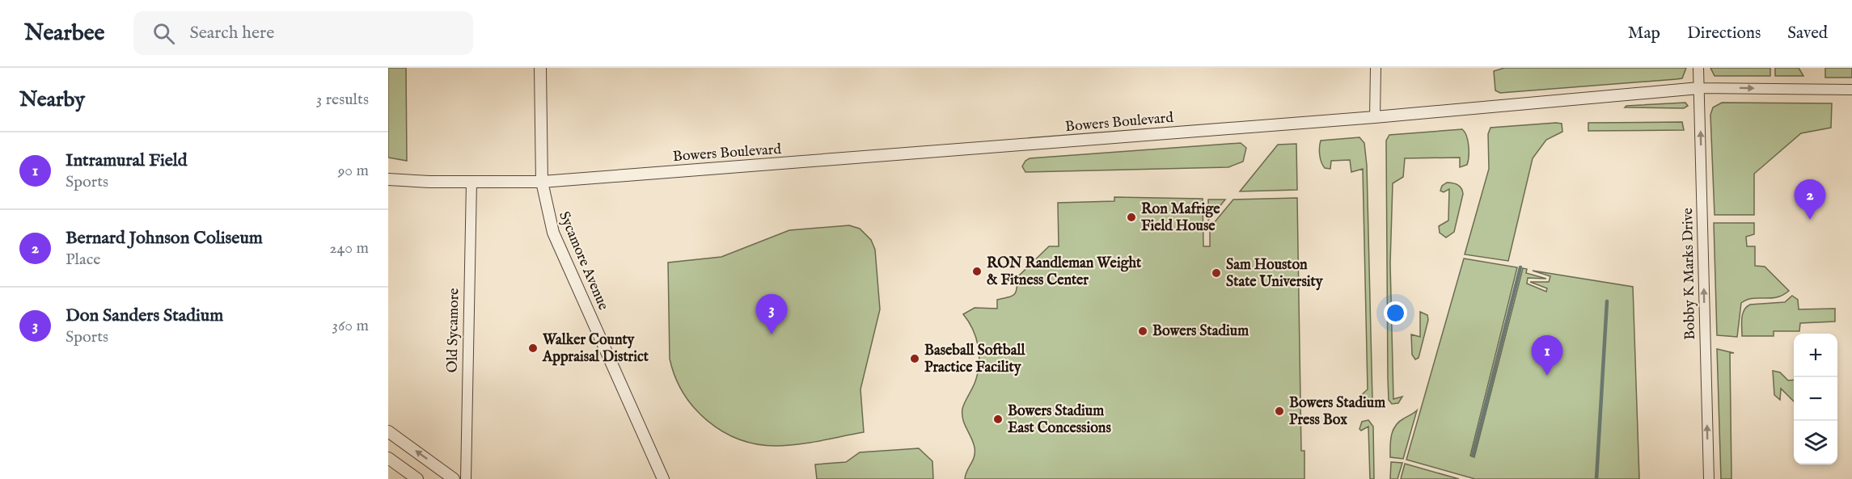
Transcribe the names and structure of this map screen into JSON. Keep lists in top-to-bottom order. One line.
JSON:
{"streets":{"street":["Bowers Boulevard","Sycamore Avenue","Bobby K Marks Drive","Old Sycamore"]},"crossings":[["Bowers Boulevard","Sycamore Avenue"],["Bowers Boulevard","Bobby K Marks Drive"],["Bowers Boulevard","Old Sycamore"]],"one_way":["Bobby K Marks Drive"],"places":["Ron Mafrige Field House","RON Randleman Weight & Fitness Center","Sam Houston State University","Bowers Stadium","Walker County Appraisal District","Baseball Softball Practice Facility","Bowers Stadium Press Box","Bowers Stadium East Concessions"],"page":{"header":"Nearbee","search":"Search here","nav":["Map","Directions","Saved"],"heading":["Nearby","3 results"],"list":[{"mark":"1","name":"Intramural Field","note":"Sports","value":"90 m"},{"mark":"2","name":"Bernard Johnson Coliseum","note":"Place","value":"240 m"},{"mark":"3","name":"Don Sanders Stadium","note":"Sports","value":"360 m"}],"pins":["2","3","1"],"map_buttons":["+","−"]}}
